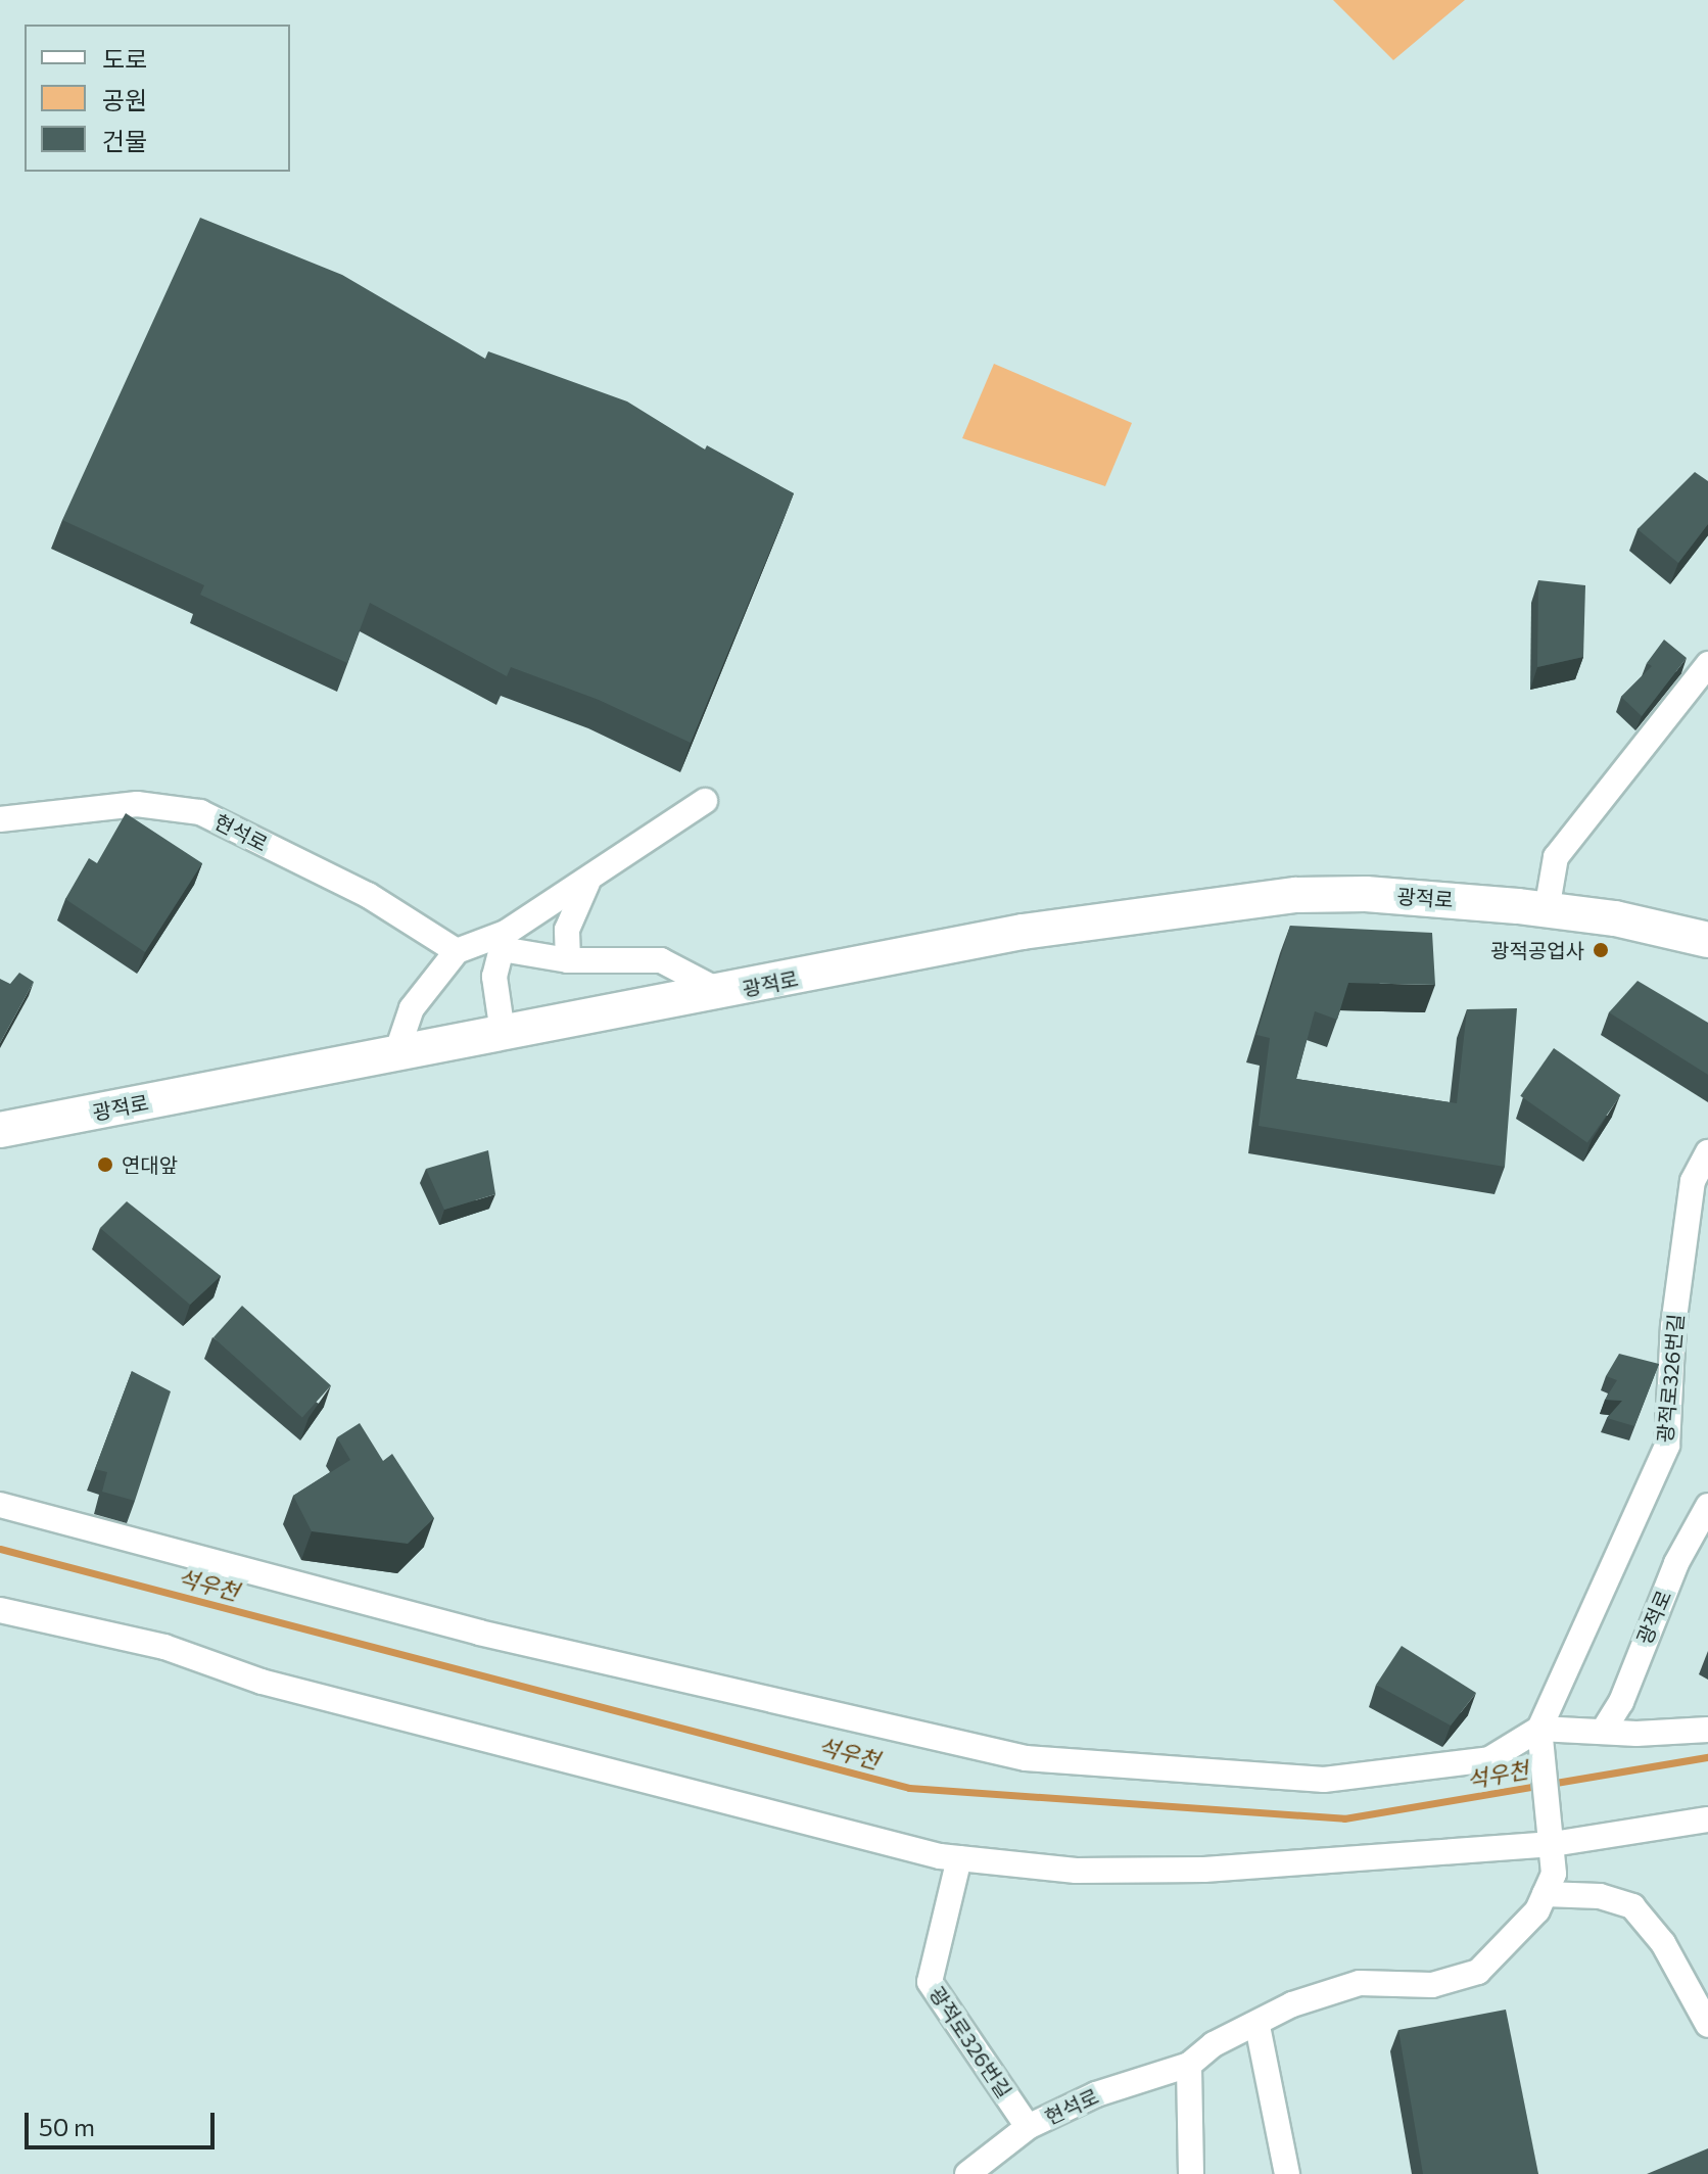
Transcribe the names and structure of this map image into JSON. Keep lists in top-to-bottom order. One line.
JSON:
{"streets":{"main road":["광적로"],"street":["현석로","광적로326번길"]},"crossings":[["현석로","광적로326번길"]],"water":["석우천"],"places":["광적공업사","연대앞"],"legend":["도로","공원","건물"],"scale_bar":"50 m"}
